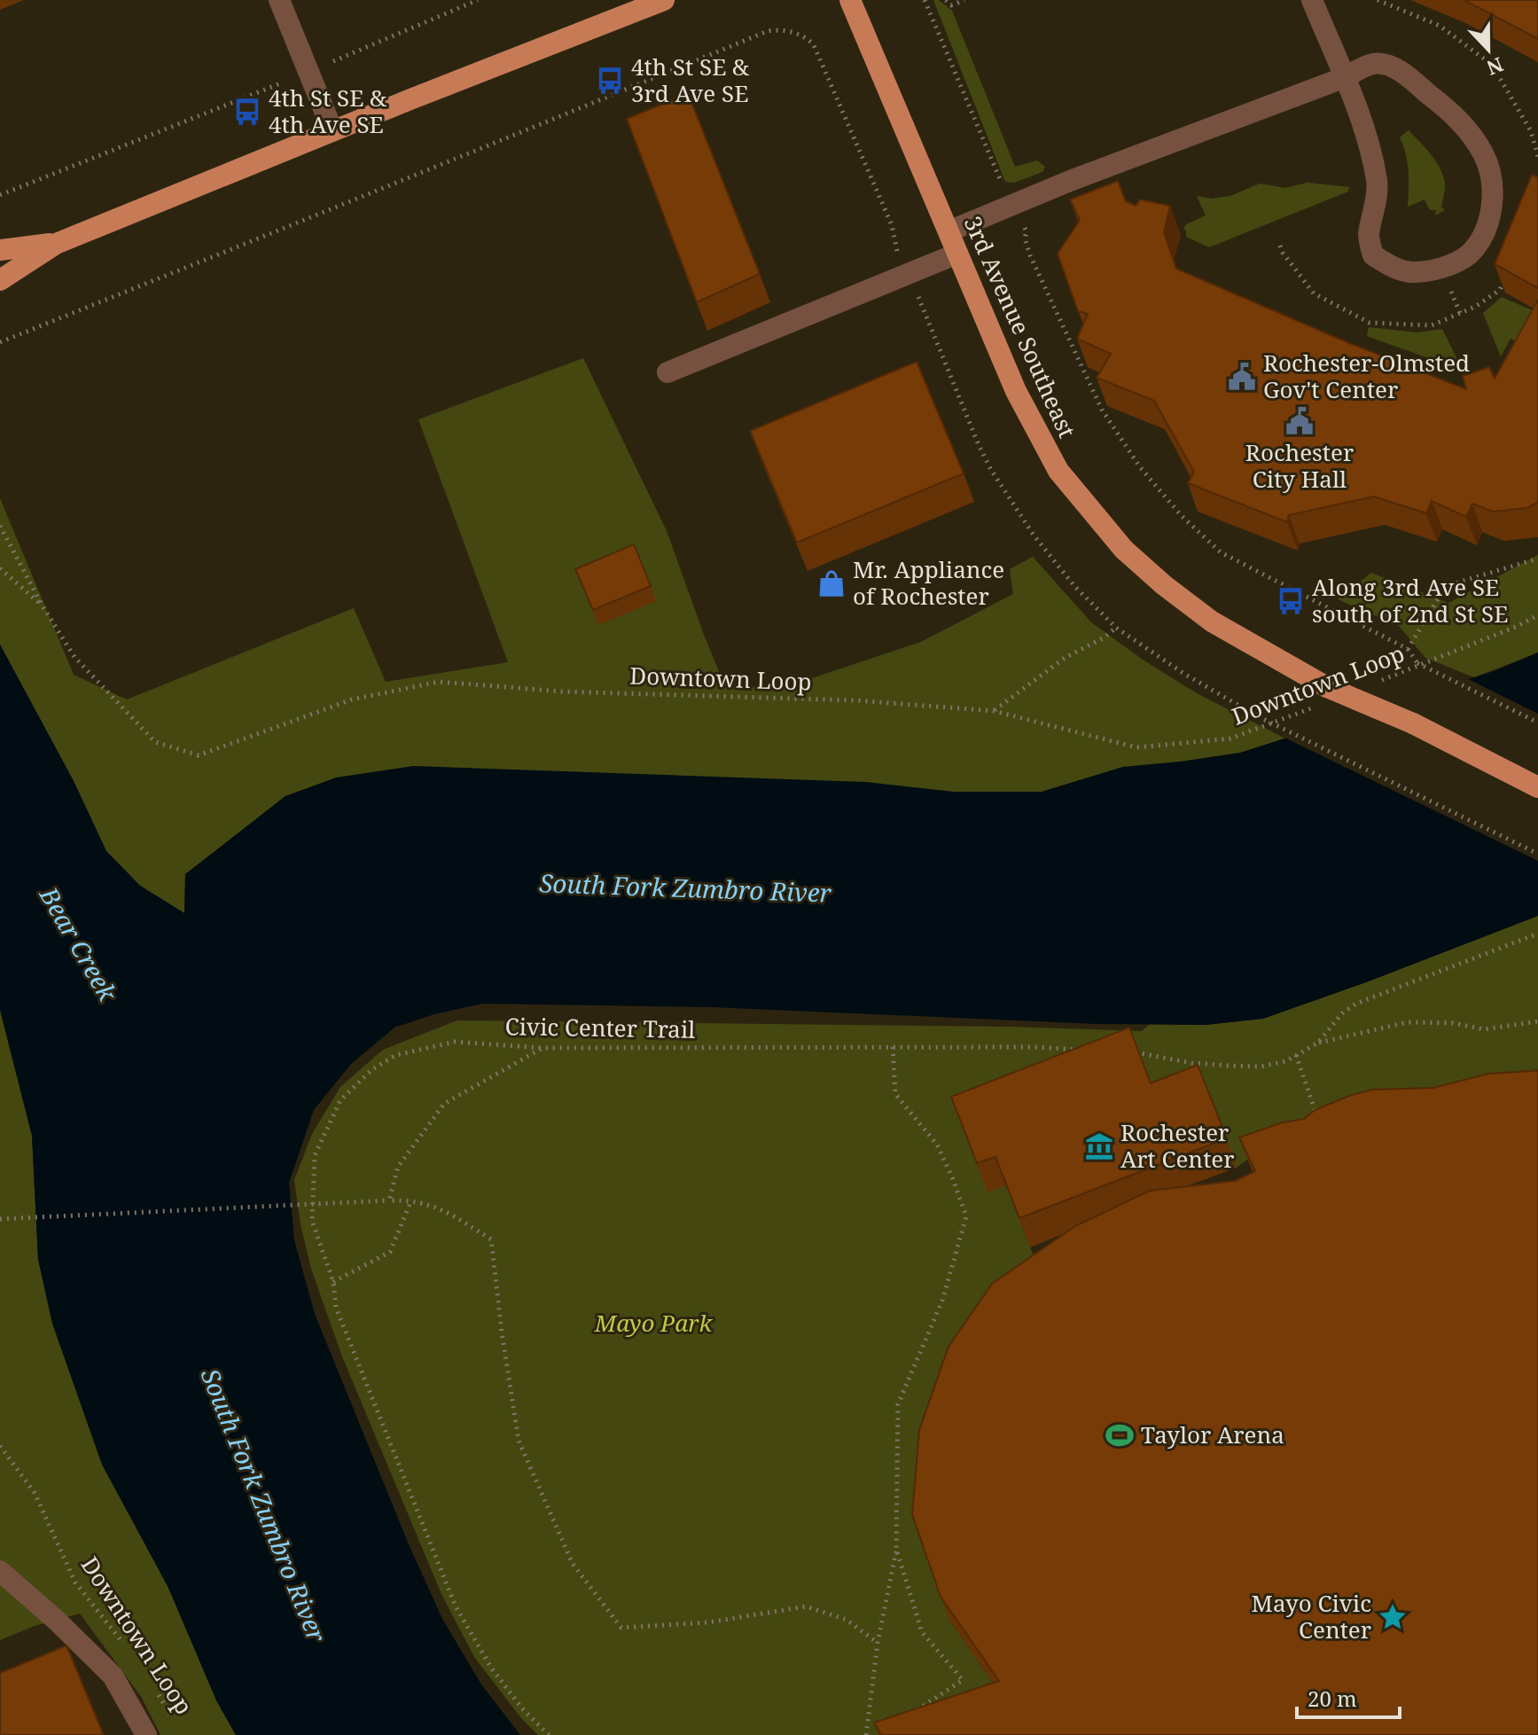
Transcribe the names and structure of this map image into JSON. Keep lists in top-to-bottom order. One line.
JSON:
{"streets":{"main road":["3rd Avenue Southeast"],"path":["Downtown Loop","Civic Center Trail"]},"crossings":[["3rd Avenue Southeast","Downtown Loop"]],"water":["South Fork Zumbro River","Bear Creek"],"parks":["Mayo Park"],"places":{"bus stop":["4th St SE & 3rd Ave SE","4th St SE & 4th Ave SE","Along 3rd Ave SE south of 2nd St SE"],"public building":["Rochester-Olmsted Gov't Center","Rochester City Hall"],"shop":["Mr. Appliance of Rochester"],"museum":["Rochester Art Center"],"sports":["Taylor Arena"],"place":["Mayo Civic Center"]},"scale_bar":"20 m","north":"bottom"}
